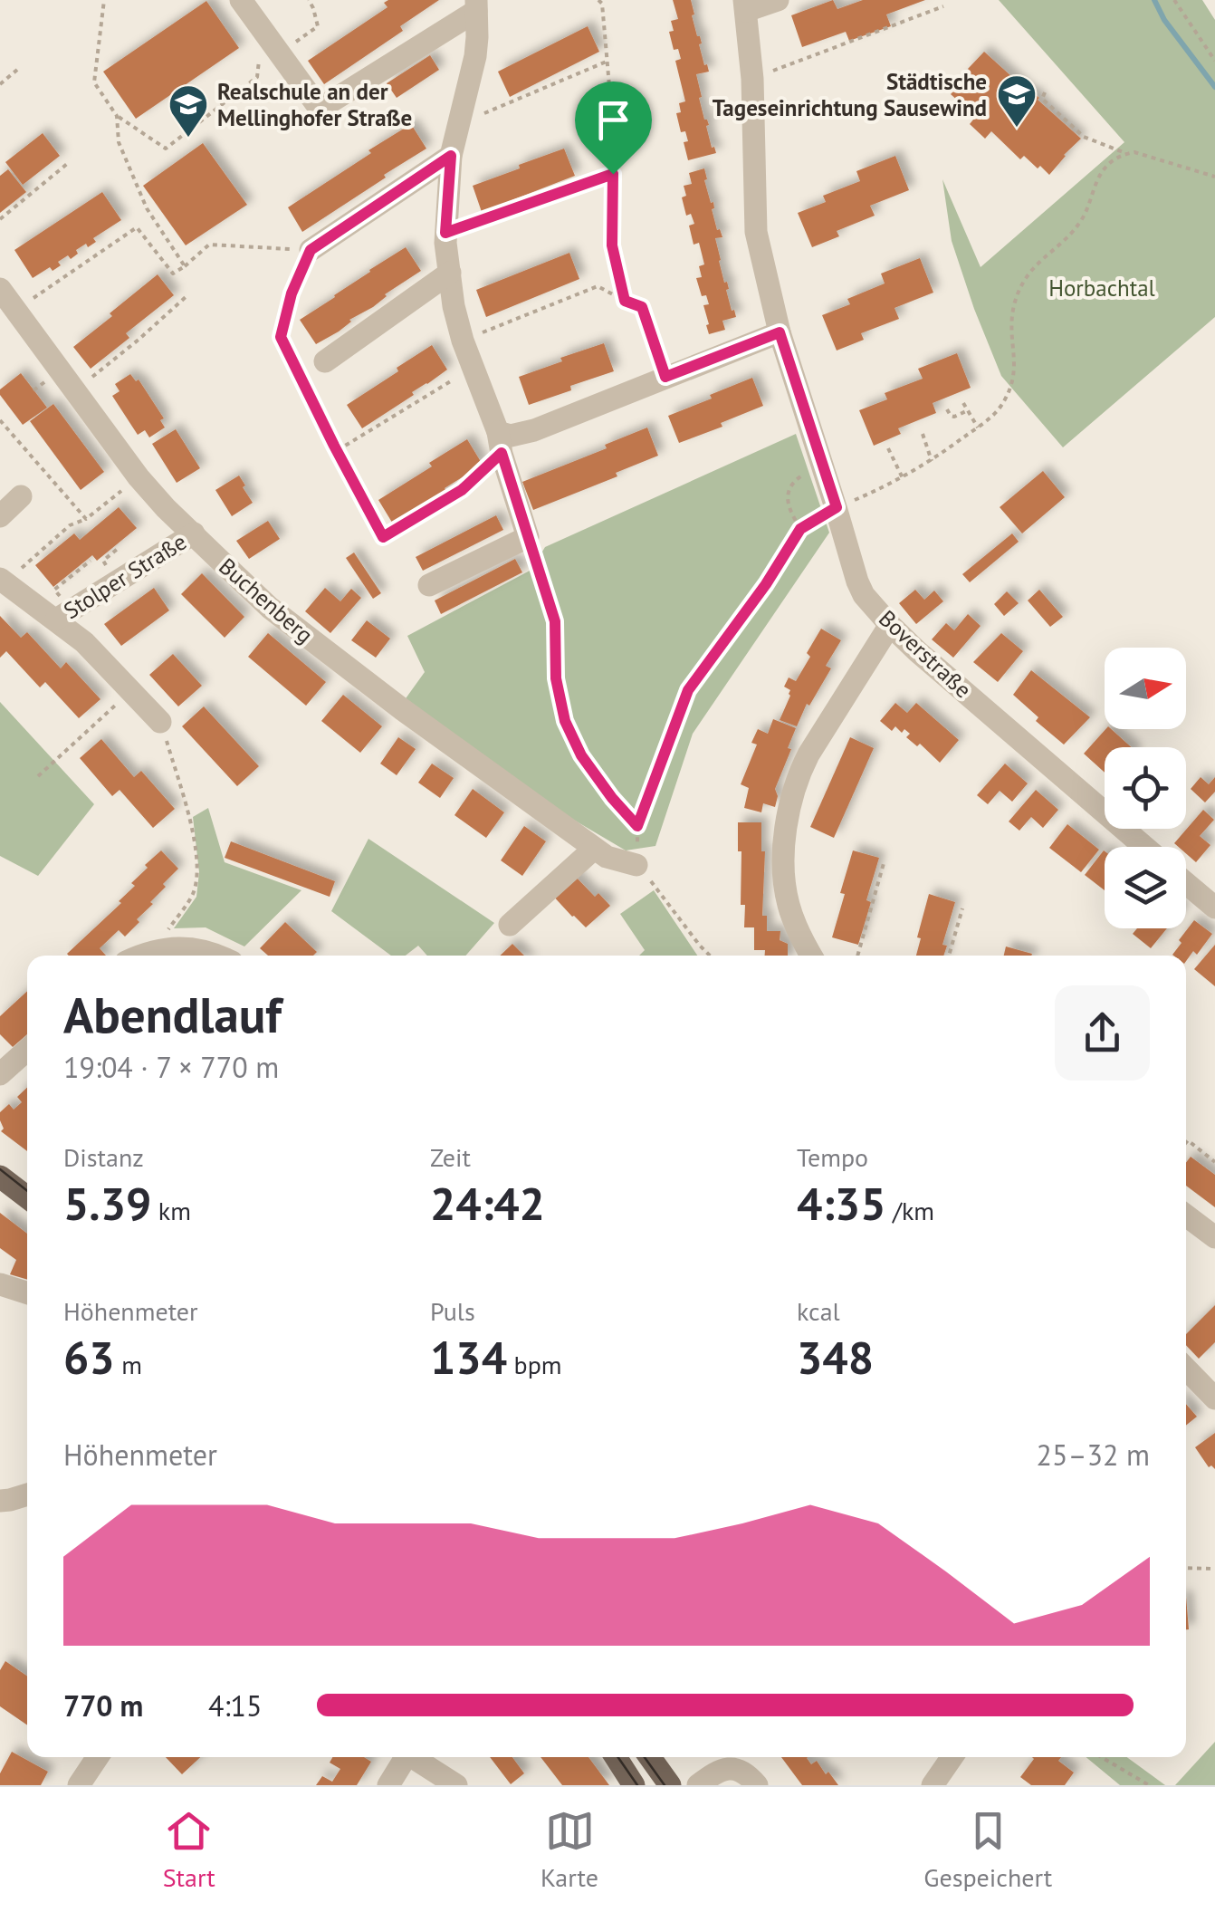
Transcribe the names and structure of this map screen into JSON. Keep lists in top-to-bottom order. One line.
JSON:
{"streets":{"street":["Stolper Straße","Buchenberg","Boverstraße"]},"crossings":[["Stolper Straße","Buchenberg"]],"parks":["Horbachtal"],"places":{"school or university":["Städtische Tageseinrichtung Sausewind","Realschule an der Mellinghofer Straße"]},"north":"right","page":{"heading":["Abendlauf","19:04 · 7 × 770 m"],"stats":[["Distanz","5.39 km"],["Zeit","24:42"],["Tempo","4:35 /km"],["Höhenmeter","63 m"],["Puls","134 bpm"],["kcal","348"]],"chart":["Höhenmeter","25–32 m"],"list":[{"name":"770 m","note":"4:15"}],"tabs":["Start","Karte","Gespeichert"]}}
